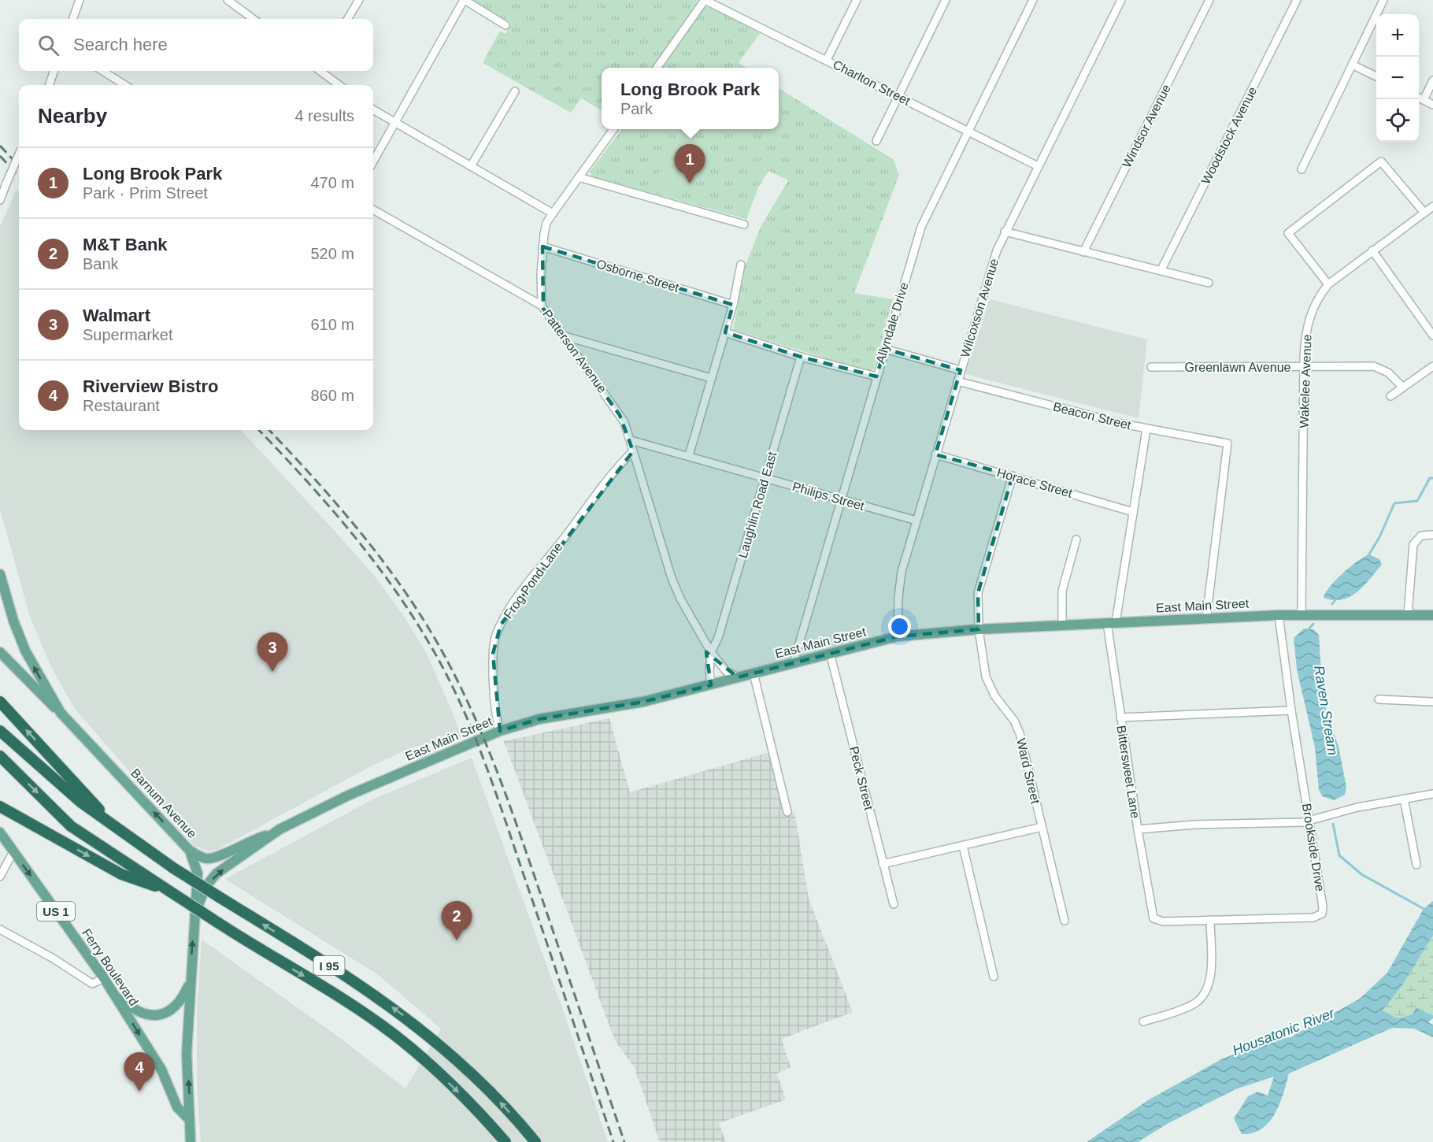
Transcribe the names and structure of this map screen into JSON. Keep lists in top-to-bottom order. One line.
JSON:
{"streets":{"highway":["I 95"],"main road":["East Main Street","Barnum Avenue","US 1","Ferry Boulevard"],"street":["Charlton Street","Windsor Avenue","Woodstock Avenue","Osborne Street","Wilcoxson Avenue","Allyndale Drive","Patterson Avenue","Greenlawn Avenue","Wakelee Avenue","Beacon Street","Horace Street","Philips Street","Laughlin Road East","Frog Pond Lane","Ward Street","Bittersweet Lane","Peck Street","Brookside Drive"]},"crossings":[["Charlton Street","Wilcoxson Avenue"],["Charlton Street","Allyndale Drive"],["Osborne Street","Patterson Avenue"],["Wilcoxson Avenue","Beacon Street"],["Wilcoxson Avenue","Horace Street"],["Wilcoxson Avenue","Philips Street"],["Wilcoxson Avenue","East Main Street"],["Allyndale Drive","Philips Street"],["Allyndale Drive","East Main Street"],["Patterson Avenue","Philips Street"],["Patterson Avenue","Laughlin Road East"],["Patterson Avenue","Frog Pond Lane"],["Patterson Avenue","East Main Street"],["Greenlawn Avenue","Wakelee Avenue"],["Wakelee Avenue","East Main Street"],["Beacon Street","East Main Street"],["Beacon Street","Bittersweet Lane"],["Horace Street","Ward Street"],["Horace Street","Bittersweet Lane"],["Philips Street","Laughlin Road East"],["Frog Pond Lane","East Main Street"],["East Main Street","Ward Street"],["East Main Street","Bittersweet Lane"],["East Main Street","Peck Street"],["East Main Street","Barnum Avenue"],["East Main Street","Brookside Drive"],["Bittersweet Lane","Brookside Drive"],["Barnum Avenue","Ferry Boulevard"]],"one_way":["Barnum Avenue","Ferry Boulevard"],"water":["Raven Stream","Housatonic River"],"page":{"map_buttons":["+","−"],"search":"Search here","popup":["Long Brook Park","Park"],"heading":["Nearby","4 results"],"pins":["1","3","2","4"],"list":[{"mark":"1","name":"Long Brook Park","note":"Park · Prim Street","value":"470 m"},{"mark":"2","name":"M&T Bank","note":"Bank","value":"520 m"},{"mark":"3","name":"Walmart","note":"Supermarket","value":"610 m"},{"mark":"4","name":"Riverview Bistro","note":"Restaurant","value":"860 m"}]}}
